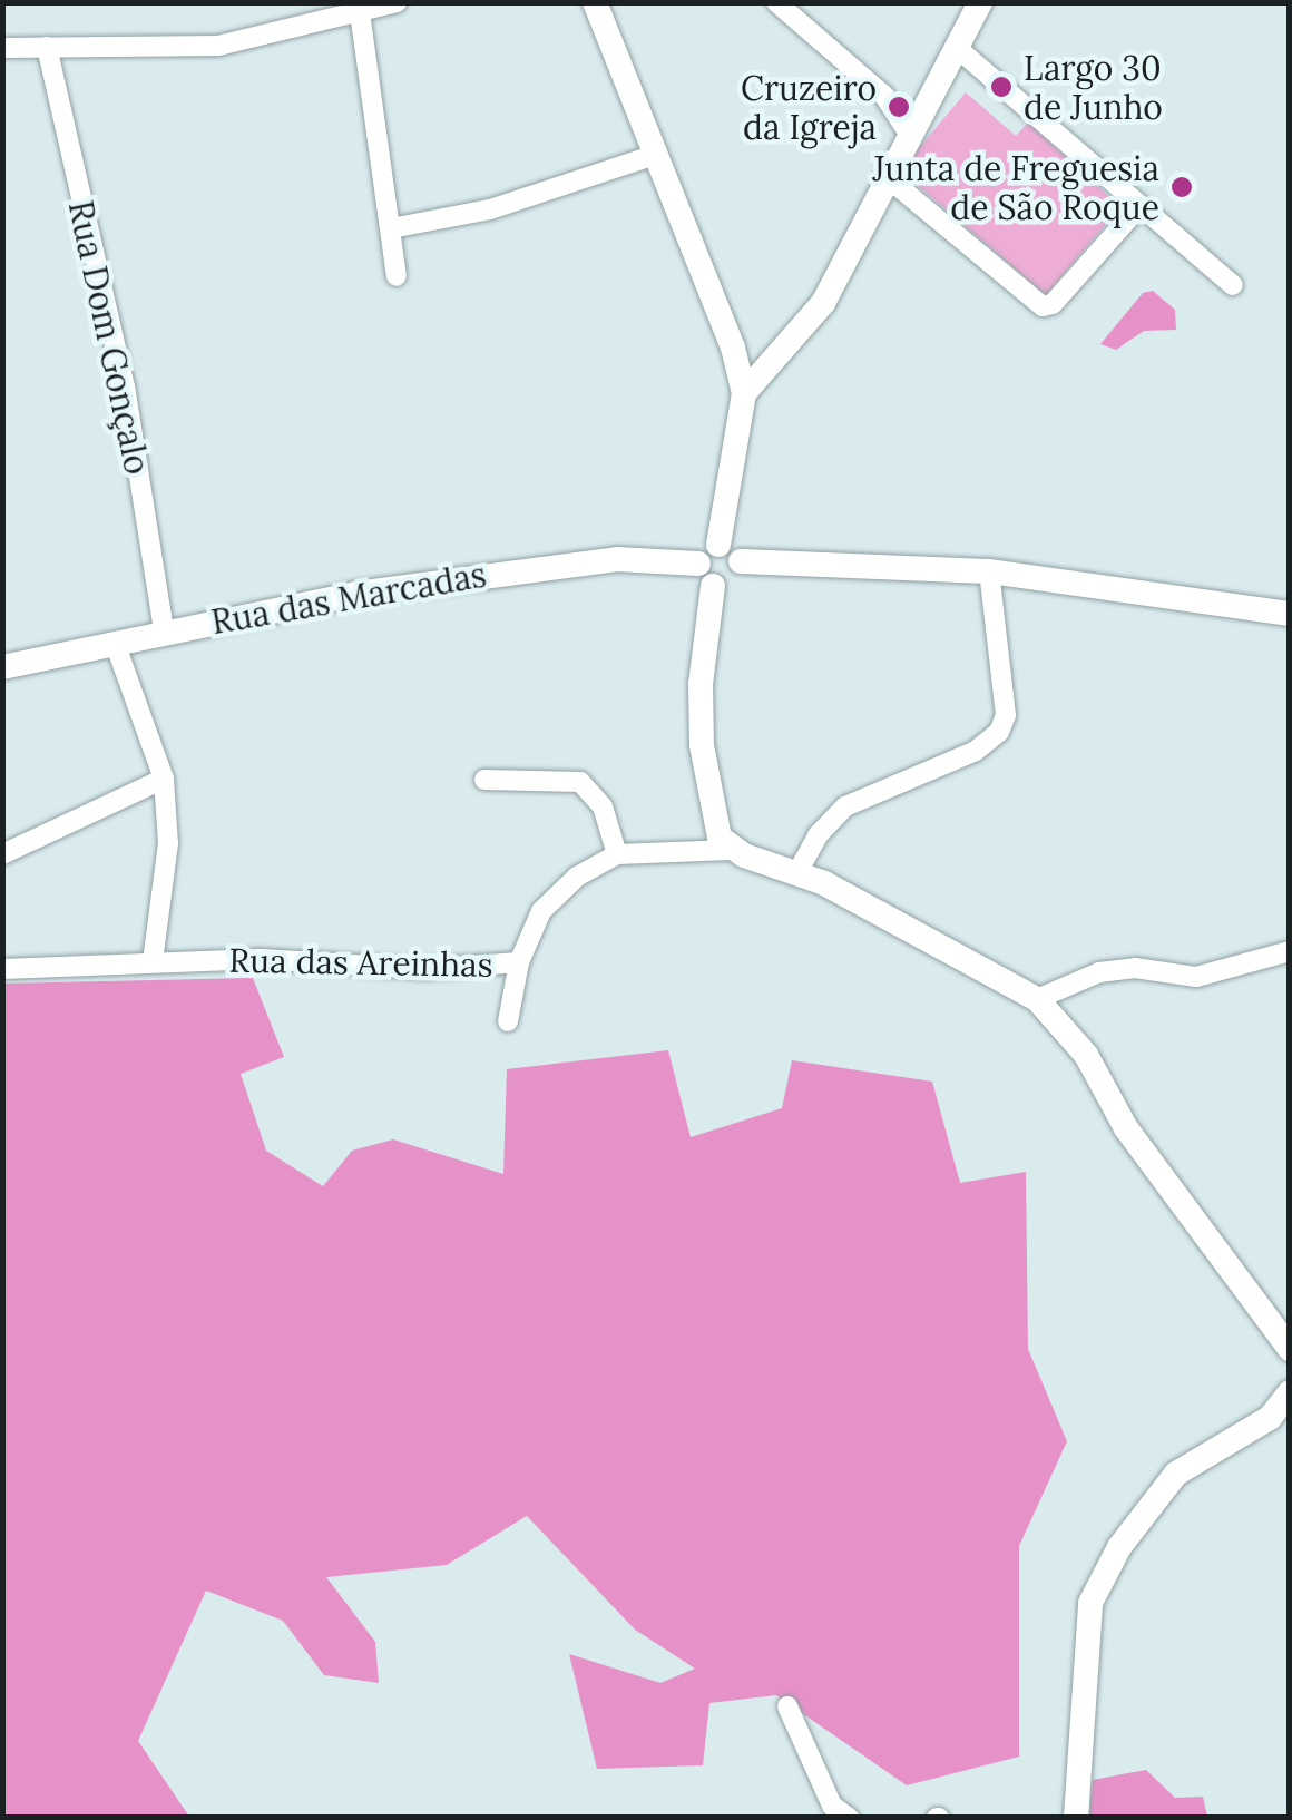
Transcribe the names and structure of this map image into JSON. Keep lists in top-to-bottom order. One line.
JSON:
{"streets":{"street":["Rua Dom Gonçalo","Rua das Marcadas","Rua das Areinhas"]},"crossings":[["Rua Dom Gonçalo","Rua das Marcadas"]],"places":["Largo 30 de Junho","Cruzeiro da Igreja","Junta de Freguesia de São Roque"]}
